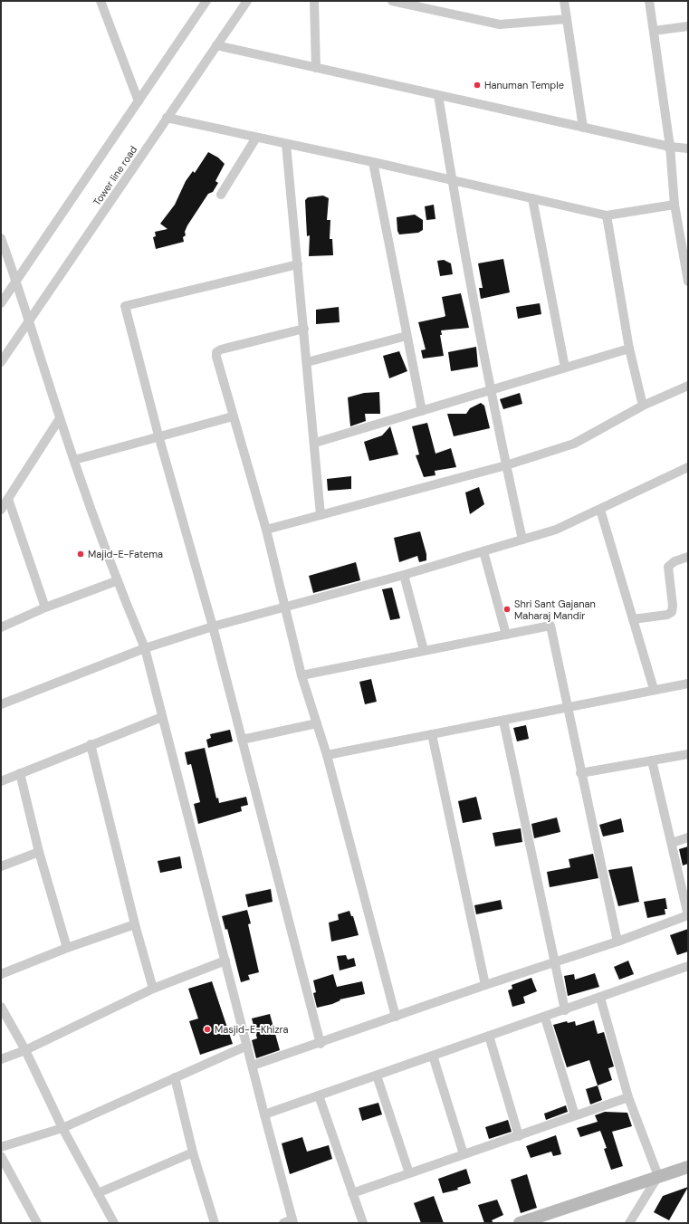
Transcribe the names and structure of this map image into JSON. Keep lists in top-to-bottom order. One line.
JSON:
{"streets":{"street":["Tower line road"]},"places":["Hanuman Temple","Majid-E-Fatema","Shri Sant Gajanan Maharaj Mandir","Masjid-E-Khizra"]}
